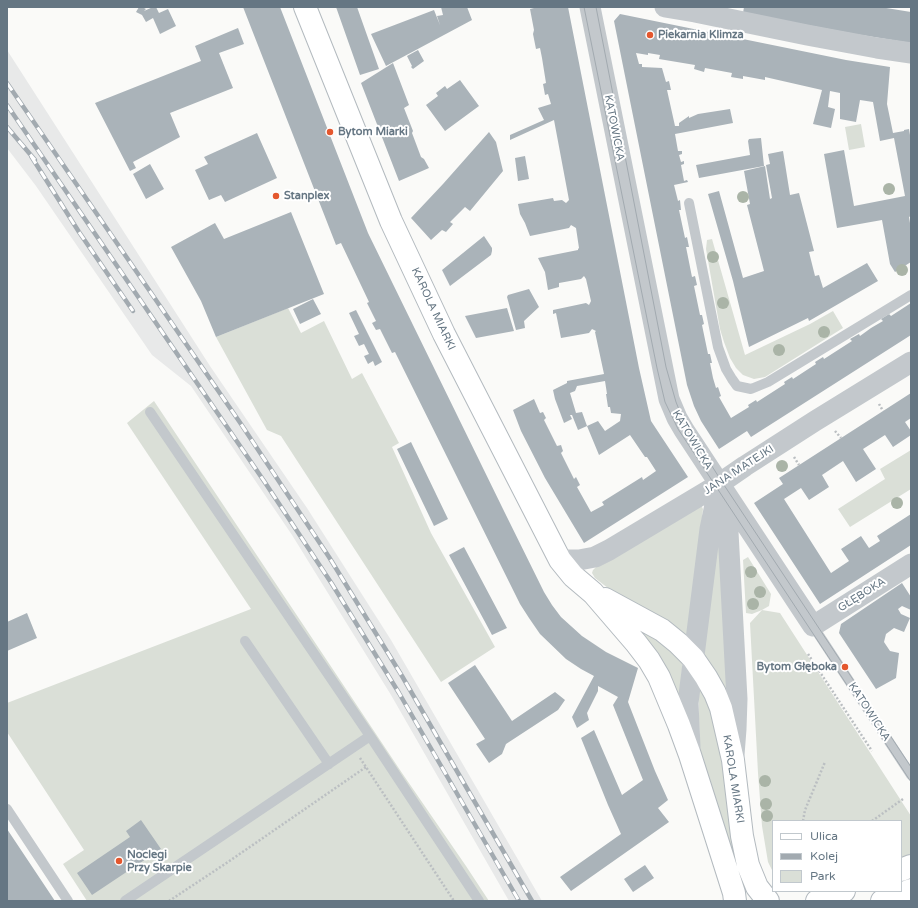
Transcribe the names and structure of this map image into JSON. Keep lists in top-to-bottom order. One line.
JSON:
{"streets":{"main road":["KAROLA MIARKI"],"street":["KATOWICKA","JANA MATEJKI","GŁĘBOKA"]},"crossings":[["KATOWICKA","JANA MATEJKI"],["KATOWICKA","GŁĘBOKA"],["KAROLA MIARKI","JANA MATEJKI"]],"places":["Piekarnia Klimza","Bytom Miarki","Stanplex","Bytom Głęboka","Noclegi Przy Skarpie"],"legend":["Ulica","Kolej","Park"]}
